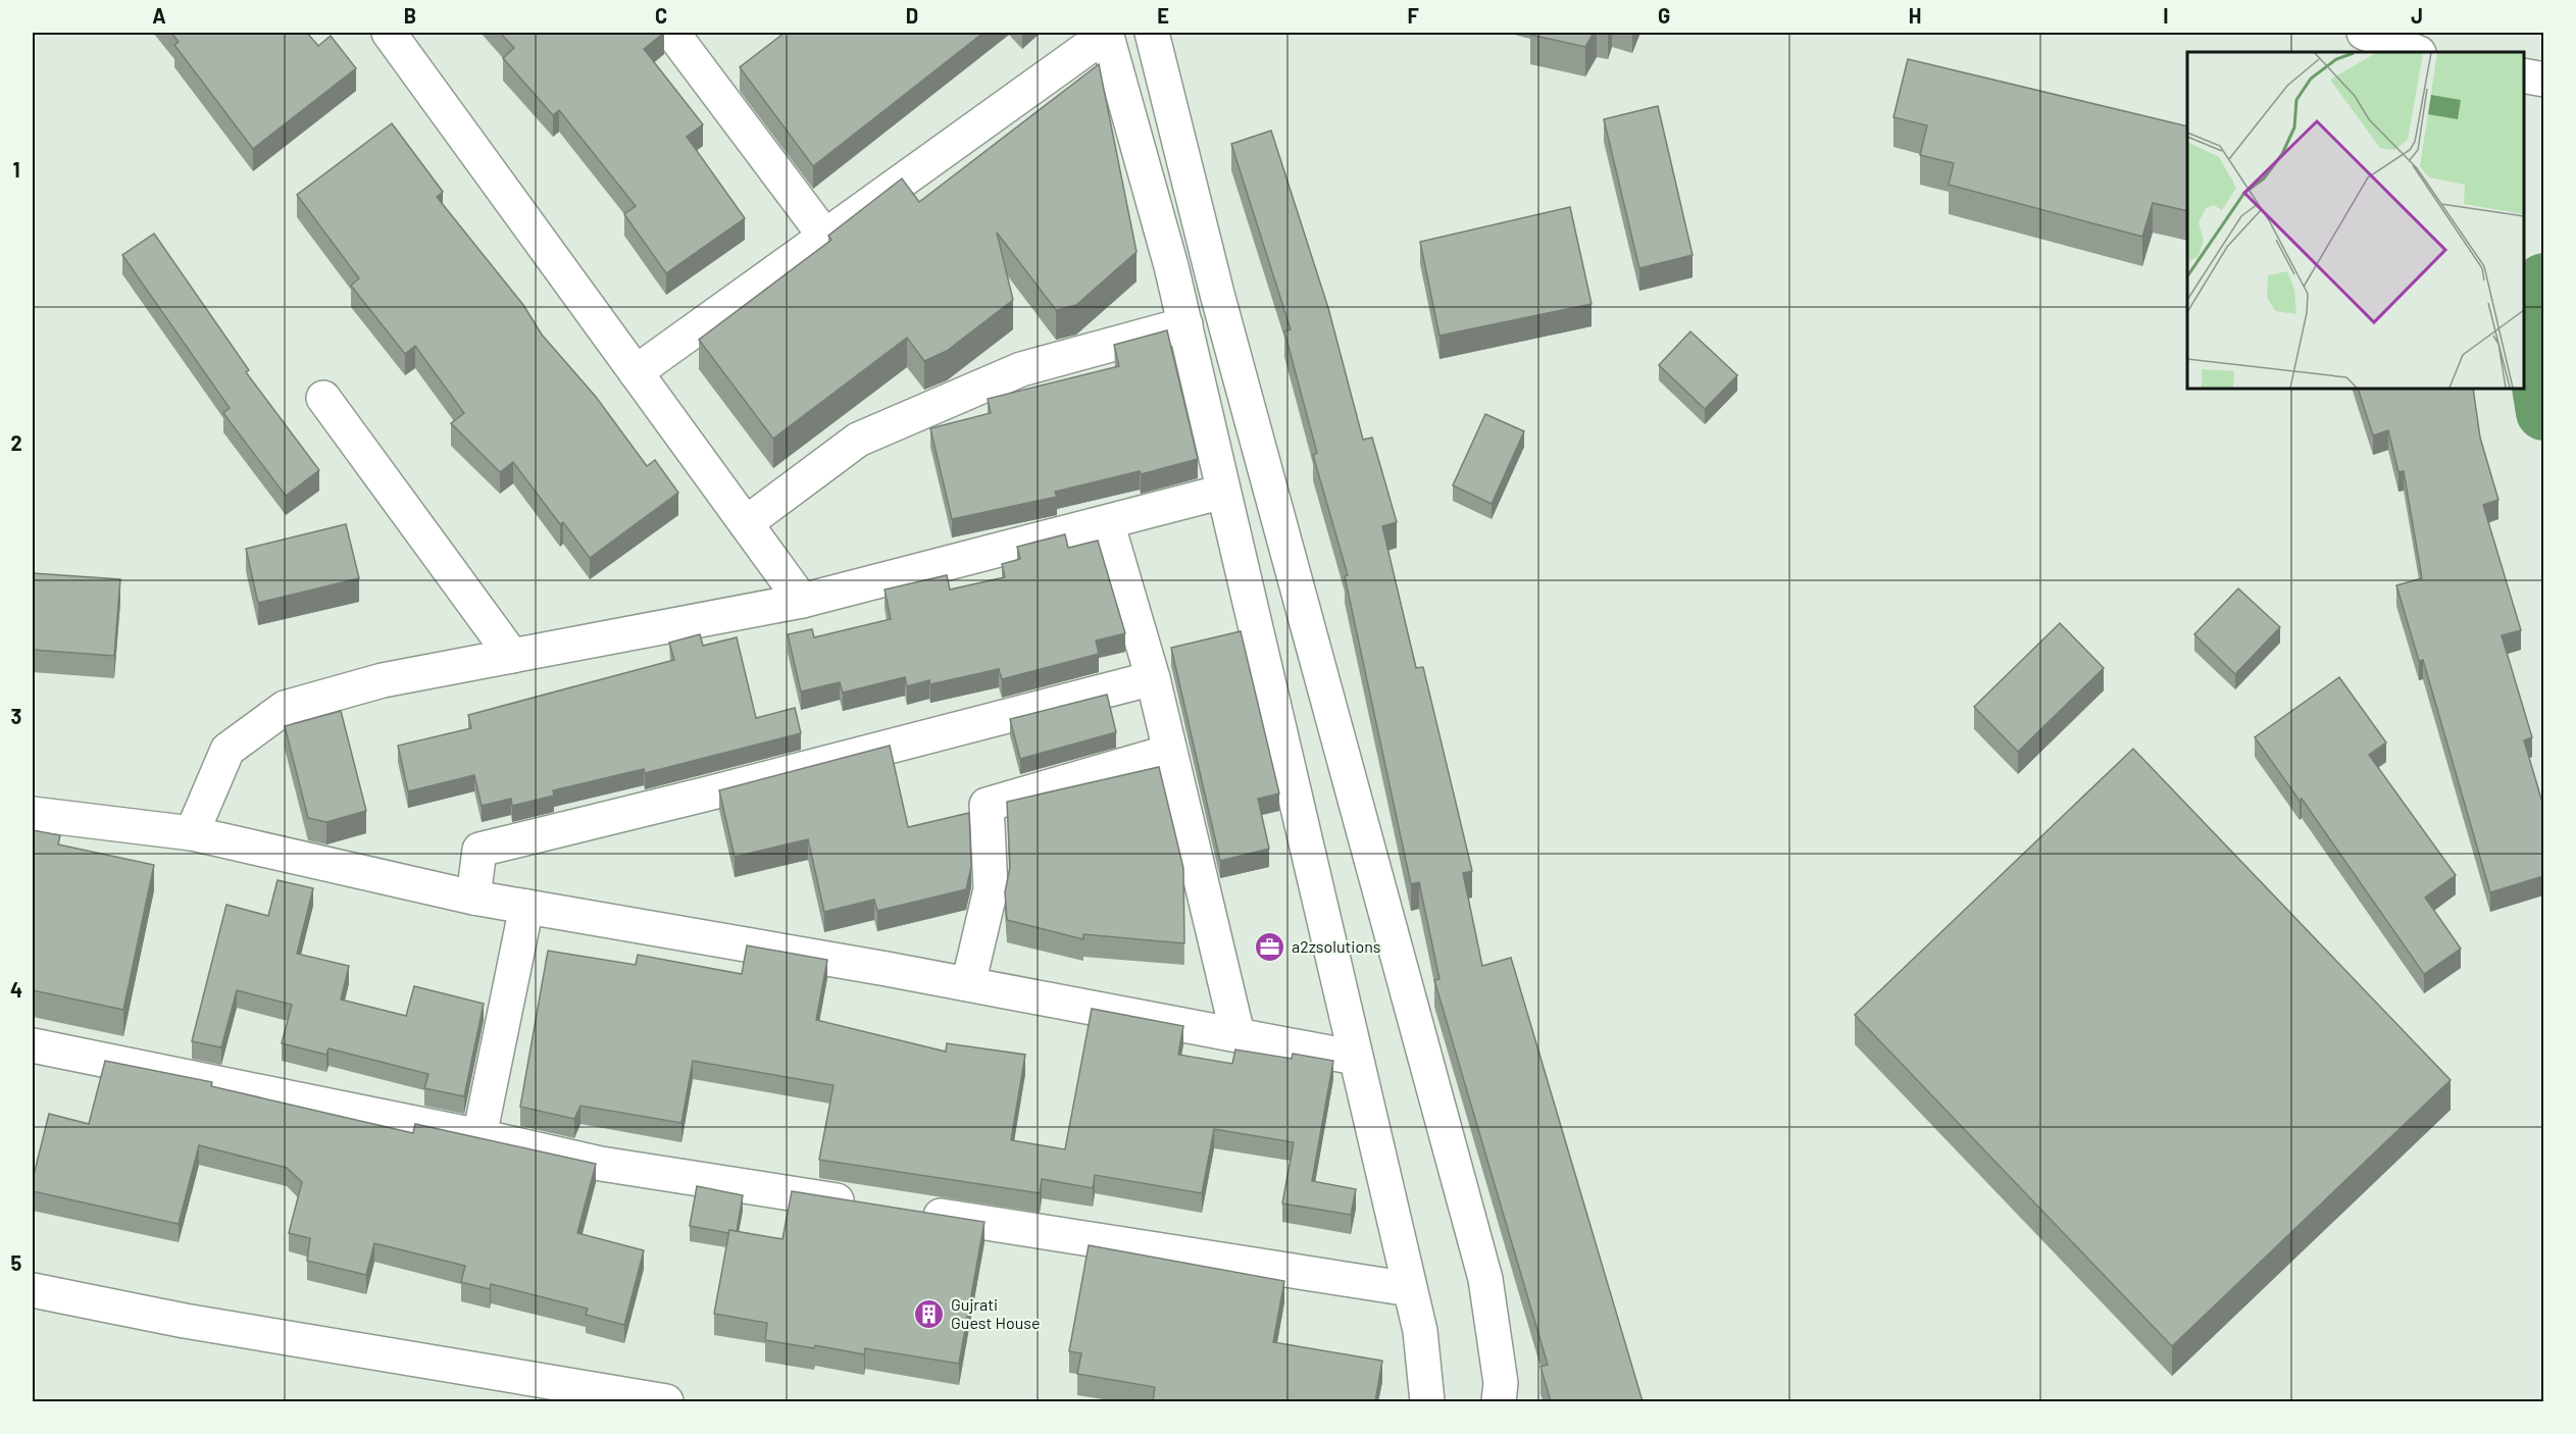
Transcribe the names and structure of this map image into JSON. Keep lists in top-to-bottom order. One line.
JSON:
{"places":{"office":["a2zsolutions"],"building":["Gujrati Guest House"]},"grid":{"columns":["A","B","C","D","E","F","G","H","I","J"],"rows":["1","2","3","4","5"]}}
